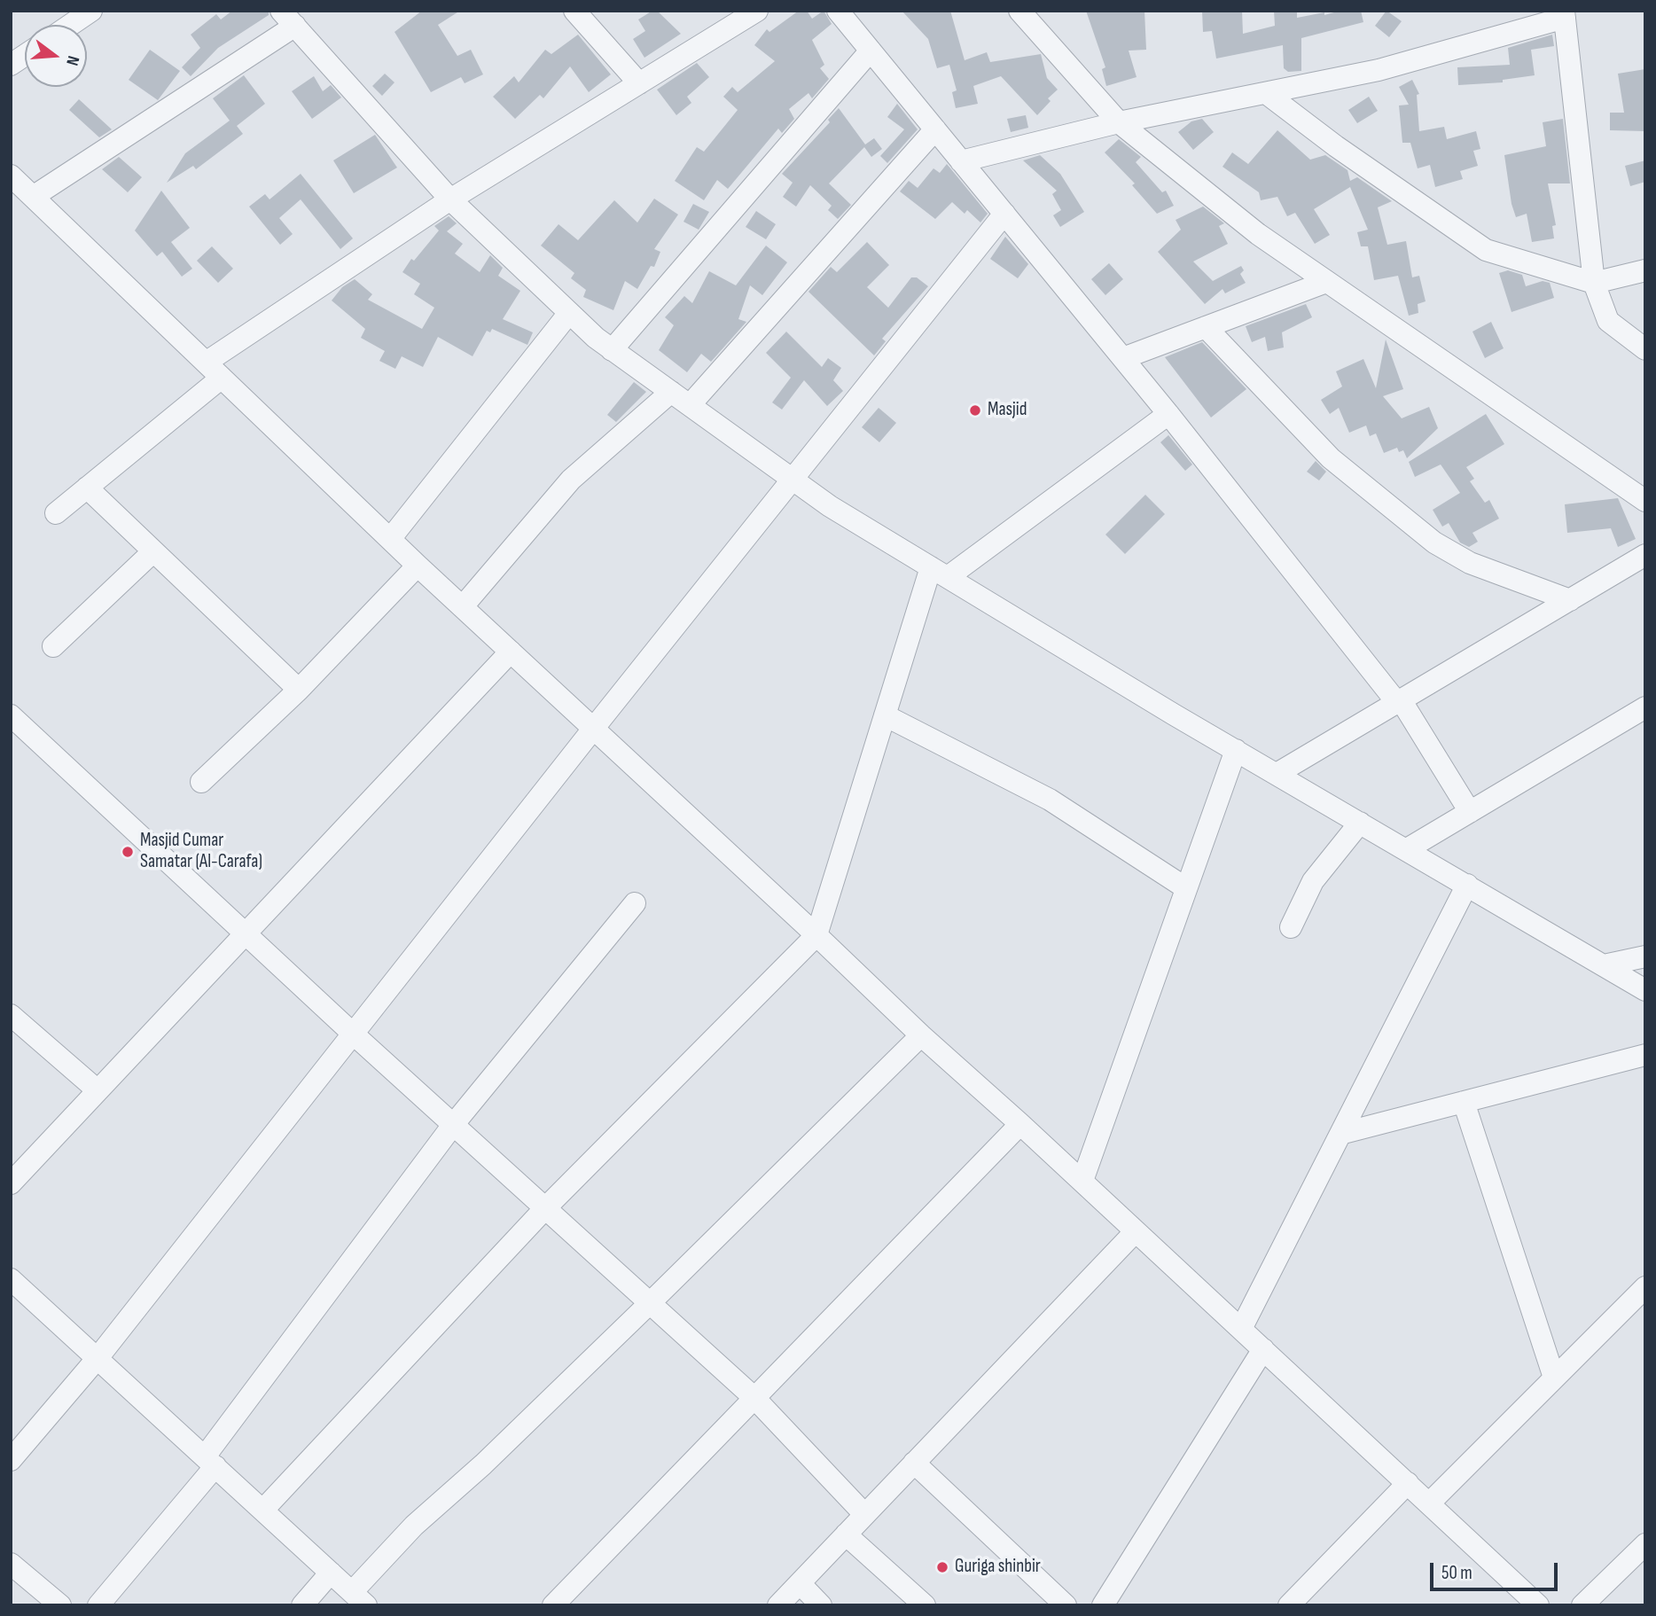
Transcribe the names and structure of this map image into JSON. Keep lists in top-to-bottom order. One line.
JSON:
{"places":["Masjid","Masjid Cumar Samatar (Al-Carafa)","Guriga shinbir"],"scale_bar":"50 m","north":"right"}
